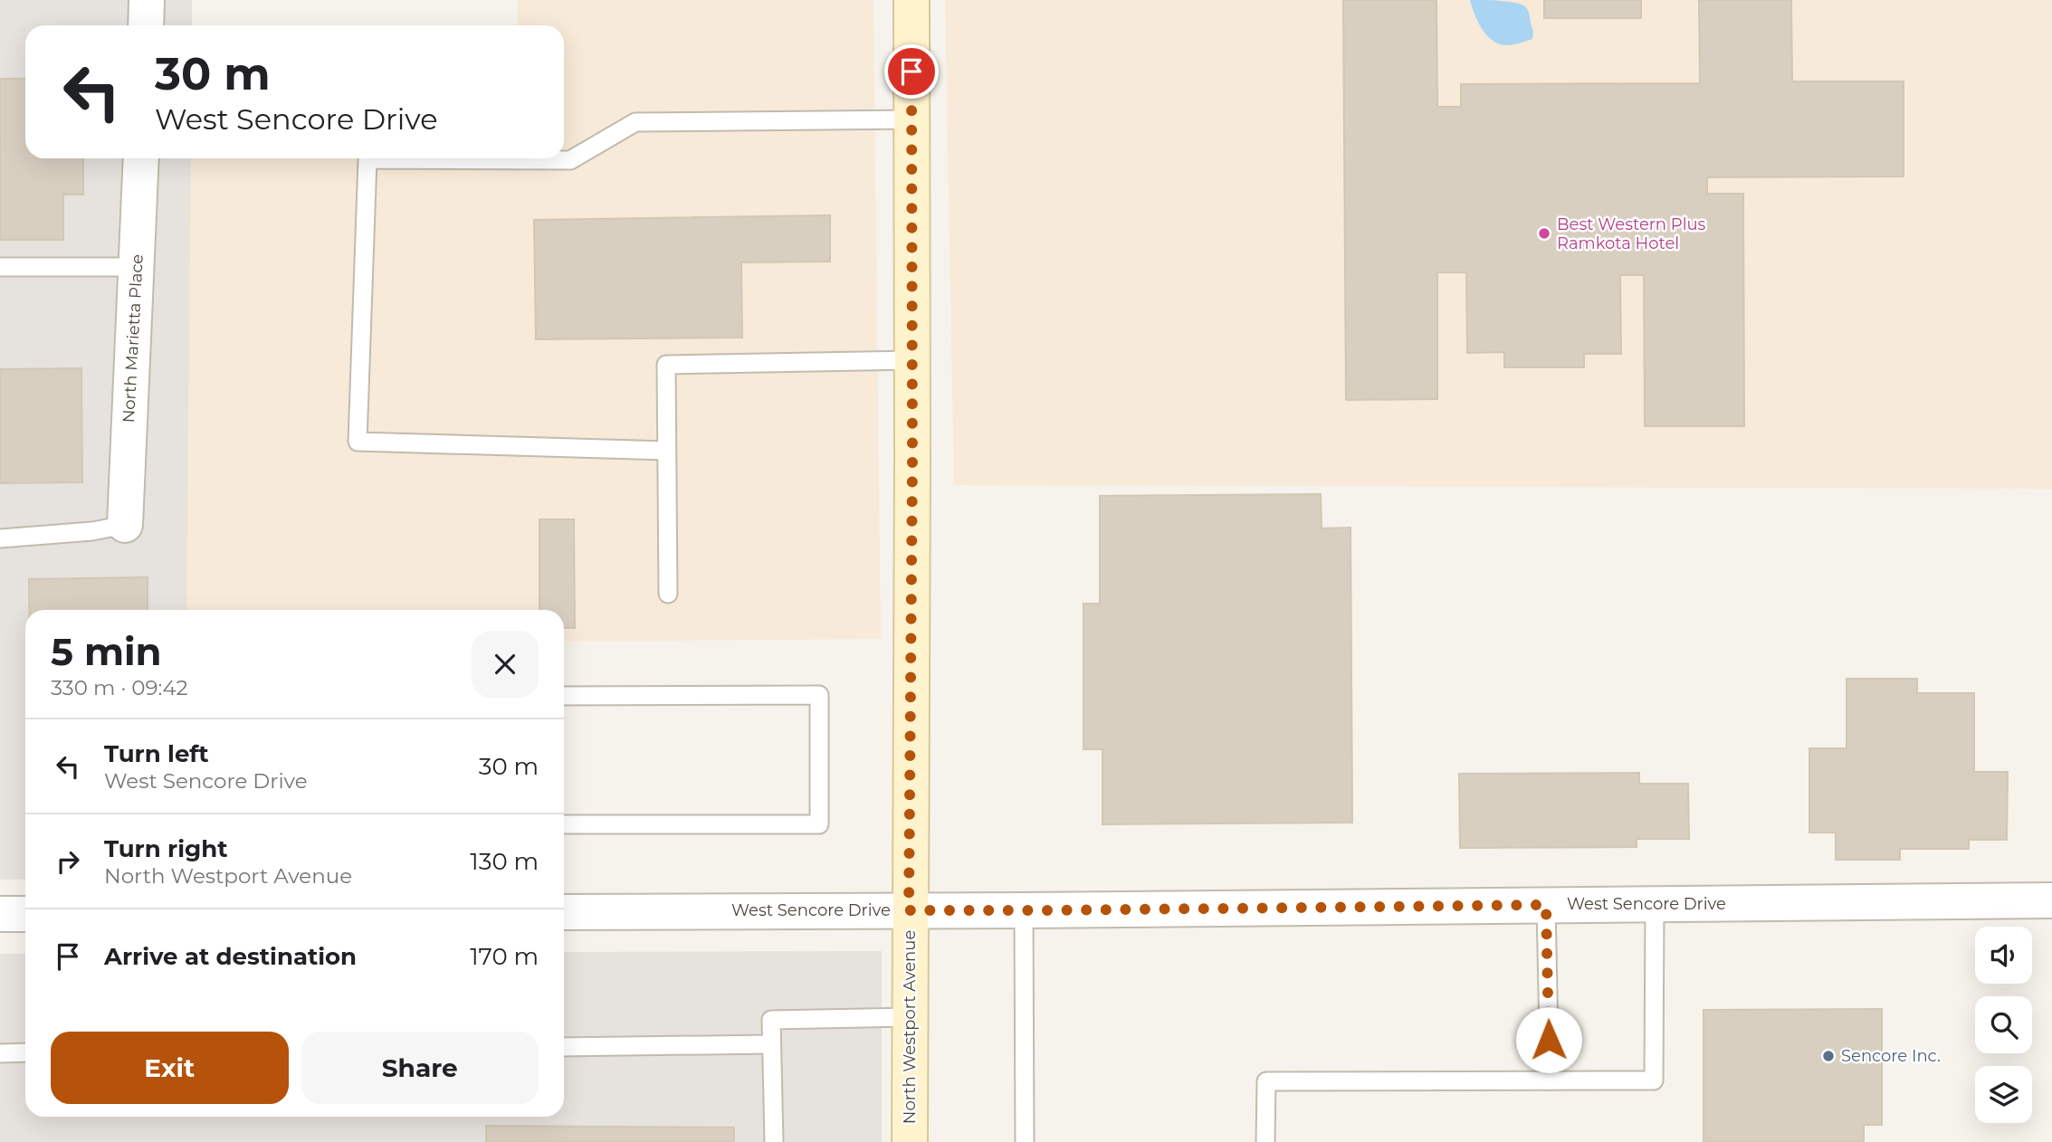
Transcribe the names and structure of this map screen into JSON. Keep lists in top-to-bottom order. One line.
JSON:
{"streets":{"main road":["North Westport Avenue"],"street":["North Marietta Place","West Sencore Drive"]},"crossings":[["West Sencore Drive","North Westport Avenue"]],"places":["Best Western Plus Ramkota Hotel","Sencore Inc."],"page":{"turn":["30 m","West Sencore Drive"],"heading":["5 min","330 m · 09:42"],"list":[{"name":"Turn left","note":"West Sencore Drive","value":"30 m"},{"name":"Turn right","note":"North Westport Avenue","value":"130 m"},{"name":"Arrive at destination","value":"170 m"}],"buttons":["Exit","Share"]}}
